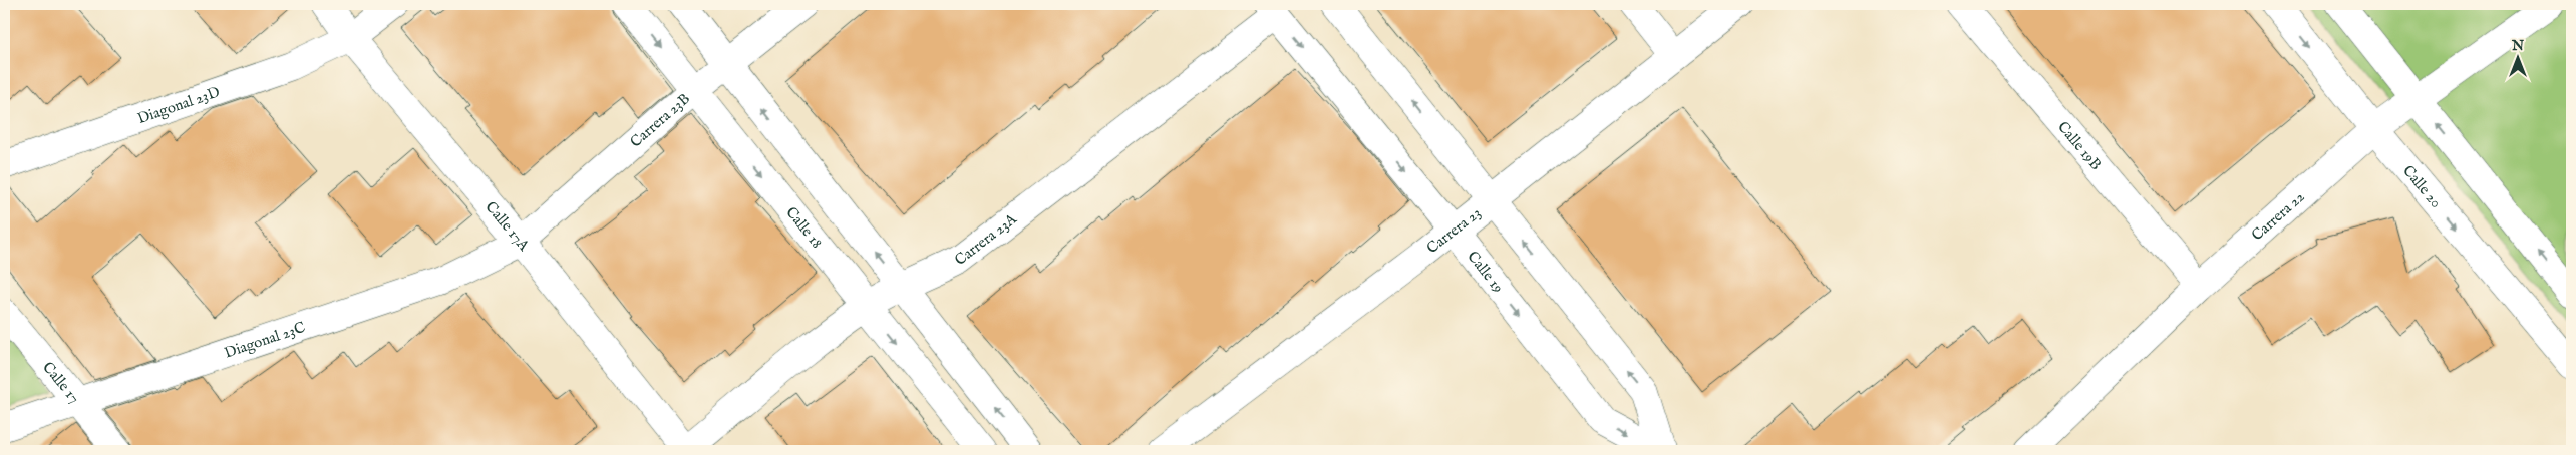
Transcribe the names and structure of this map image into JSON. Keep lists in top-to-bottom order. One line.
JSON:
{"streets":{"street":["Diagonal 23D","Carrera 23B","Calle 19B","Calle 20","Carrera 22","Calle 17A","Calle 18","Carrera 23","Carrera 23A","Calle 19","Diagonal 23C","Calle 17"]},"crossings":[["Diagonal 23D","Calle 17A"],["Carrera 23B","Calle 17A"],["Carrera 23B","Calle 18"],["Carrera 23B","Diagonal 23C"],["Calle 19B","Carrera 22"],["Calle 20","Carrera 22"],["Calle 17A","Carrera 23A"],["Calle 17A","Diagonal 23C"],["Calle 18","Carrera 23A"],["Carrera 23","Calle 19"],["Carrera 23A","Calle 19"],["Diagonal 23C","Calle 17"]],"north":"top"}
